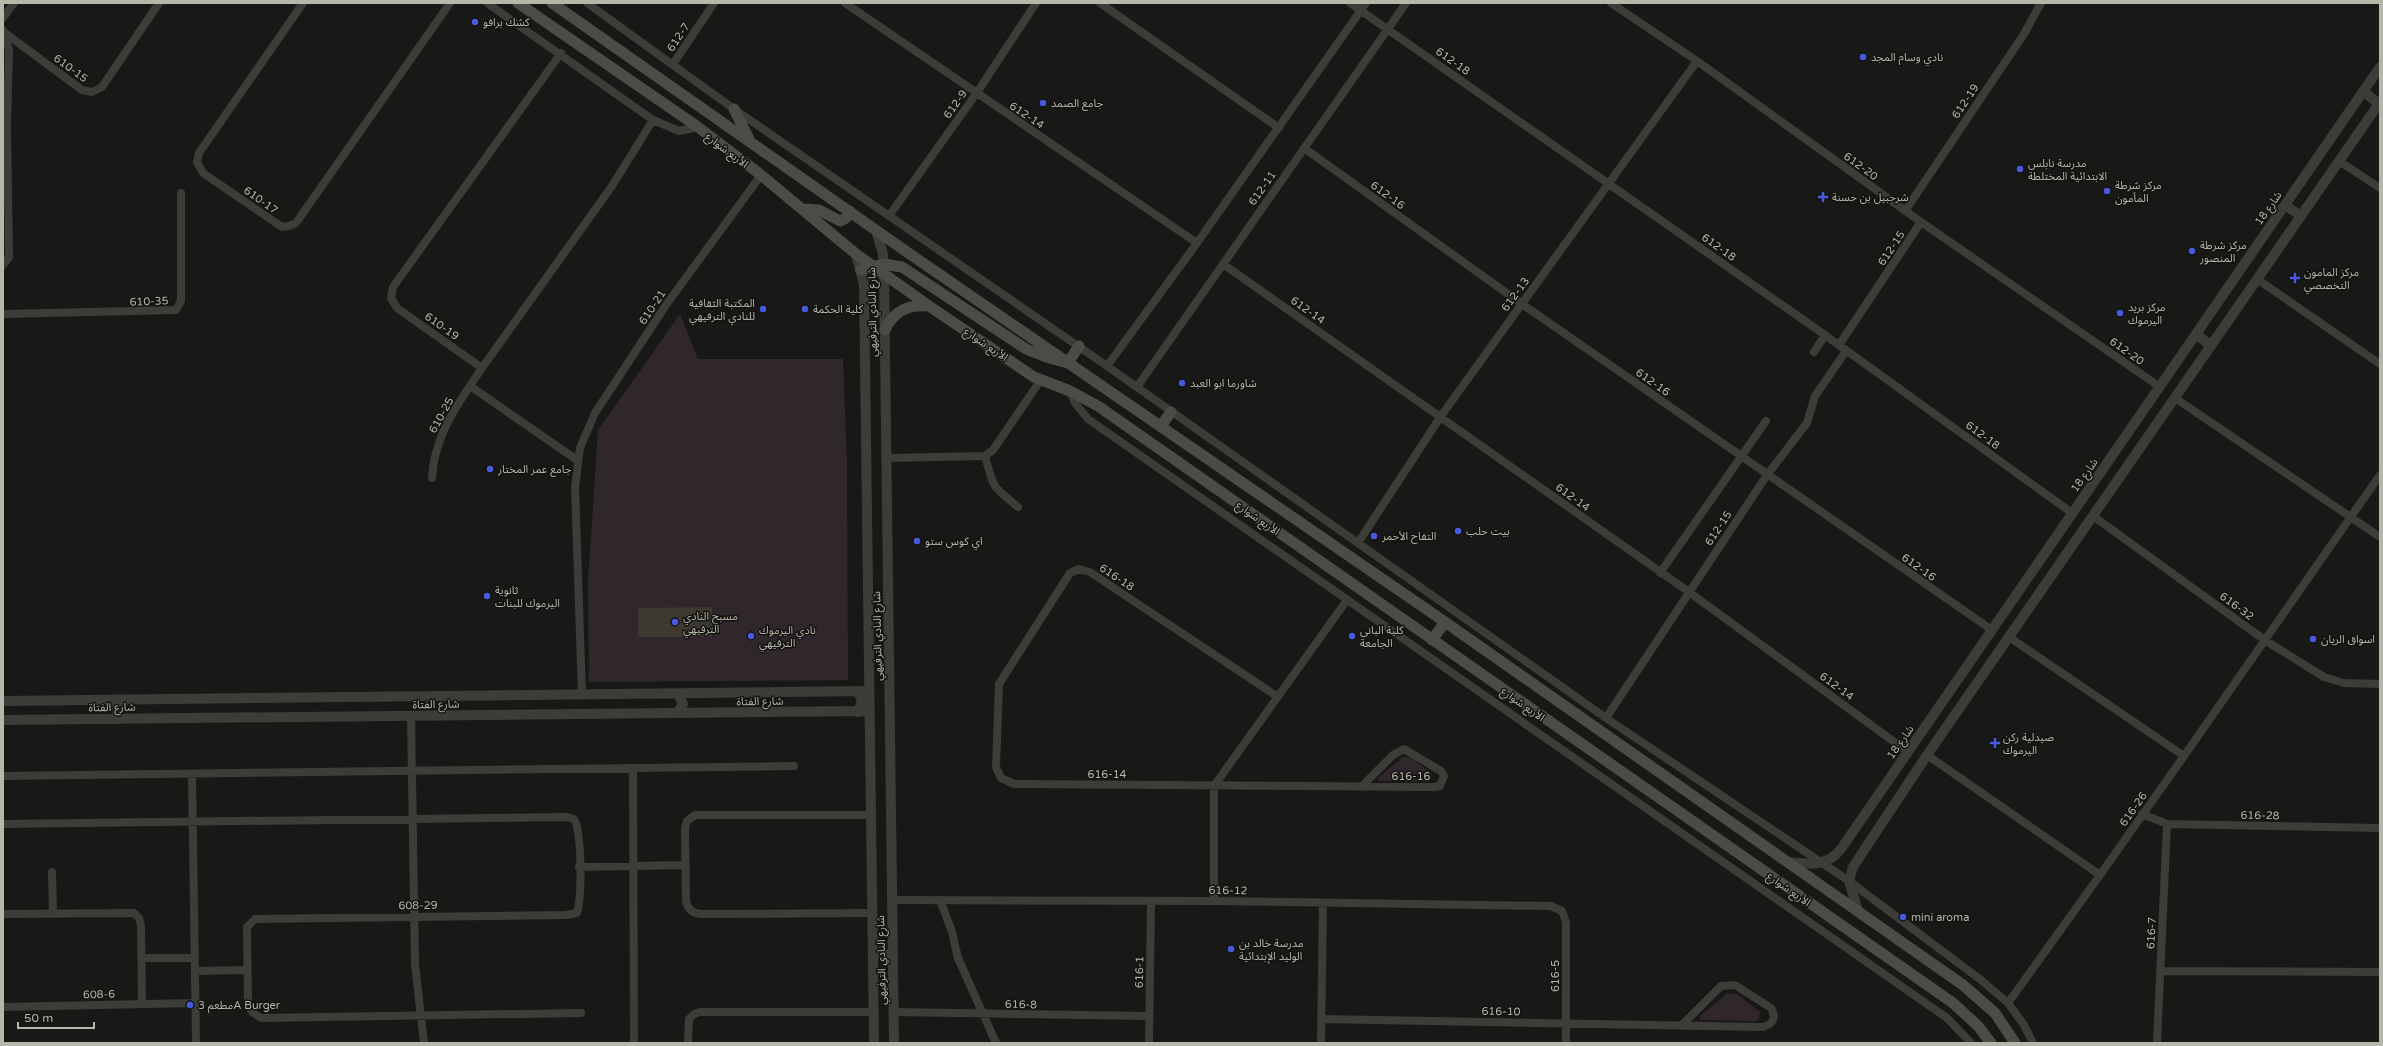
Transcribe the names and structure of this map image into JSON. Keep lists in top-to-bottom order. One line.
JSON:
{"streets":{"main road":["الأربع شوارع"],"street":["612-7","612-18","610-15","612-19","612-9","612-14","612-20","612-11","612-16","610-17","شارع 18","612-15","612-13","610-35","610-21","شارع النادي الترفيهي","610-19","610-25","616-18","616-32","شارع الفتاة","616-14","616-16","616-26","616-28","616-12","608-29","616-7","616-1","616-5","608-6","616-8","616-10"]},"crossings":[["612-18","612-11"],["612-18","شارع 18"],["612-18","612-15"],["612-18","612-13"],["612-19","612-20"],["612-9","612-14"],["612-14","612-11"],["612-14","شارع 18"],["612-14","612-15"],["612-14","612-13"],["الأربع شوارع","610-21"],["الأربع شوارع","شارع النادي الترفيهي"],["612-20","شارع 18"],["612-20","612-15"],["612-20","612-13"],["612-11","612-16"],["612-16","شارع 18"],["612-16","612-15"],["612-16","612-13"],["610-21","شارع الفتاة"],["شارع النادي الترفيهي","شارع الفتاة"],["شارع النادي الترفيهي","616-12"],["شارع النادي الترفيهي","616-8"],["610-19","610-25"],["616-18","616-14"],["616-32","616-26"],["616-14","616-16"],["616-26","616-28"],["616-28","616-7"],["616-12","616-1"],["616-12","616-5"],["616-1","616-8"],["616-5","616-10"]],"places":{"other":["كشك برافو","نادي وسام المجد","جامع الصمد","مدرسة نابلس الابتدائية المختلطة","مركز شرطة المأمون","مركز شرطة المنصور","المكتبة الثقافية للنادي الترفيهي","كلية الحكمة","مركز بريد اليرموك","شاورما ابو العبد","جامع عمر المختار","بيت حلب","التفاح الأحمر","اي كوس ستو","ثانوية اليرموك للبنات","مسبح النادي الترفيهي","نادي اليرموك الترفيهي","كلية الباني الجامعة","اسواق الريان","mini aroma","مدرسة خالد بن الوليد الإبتدائية","مطعم 3A Burger"],"health":["شرحبيل بن حسنة","مركز المامون التخصصي","صيدلية ركن اليرموك"]},"scale_bar":"50 m"}
